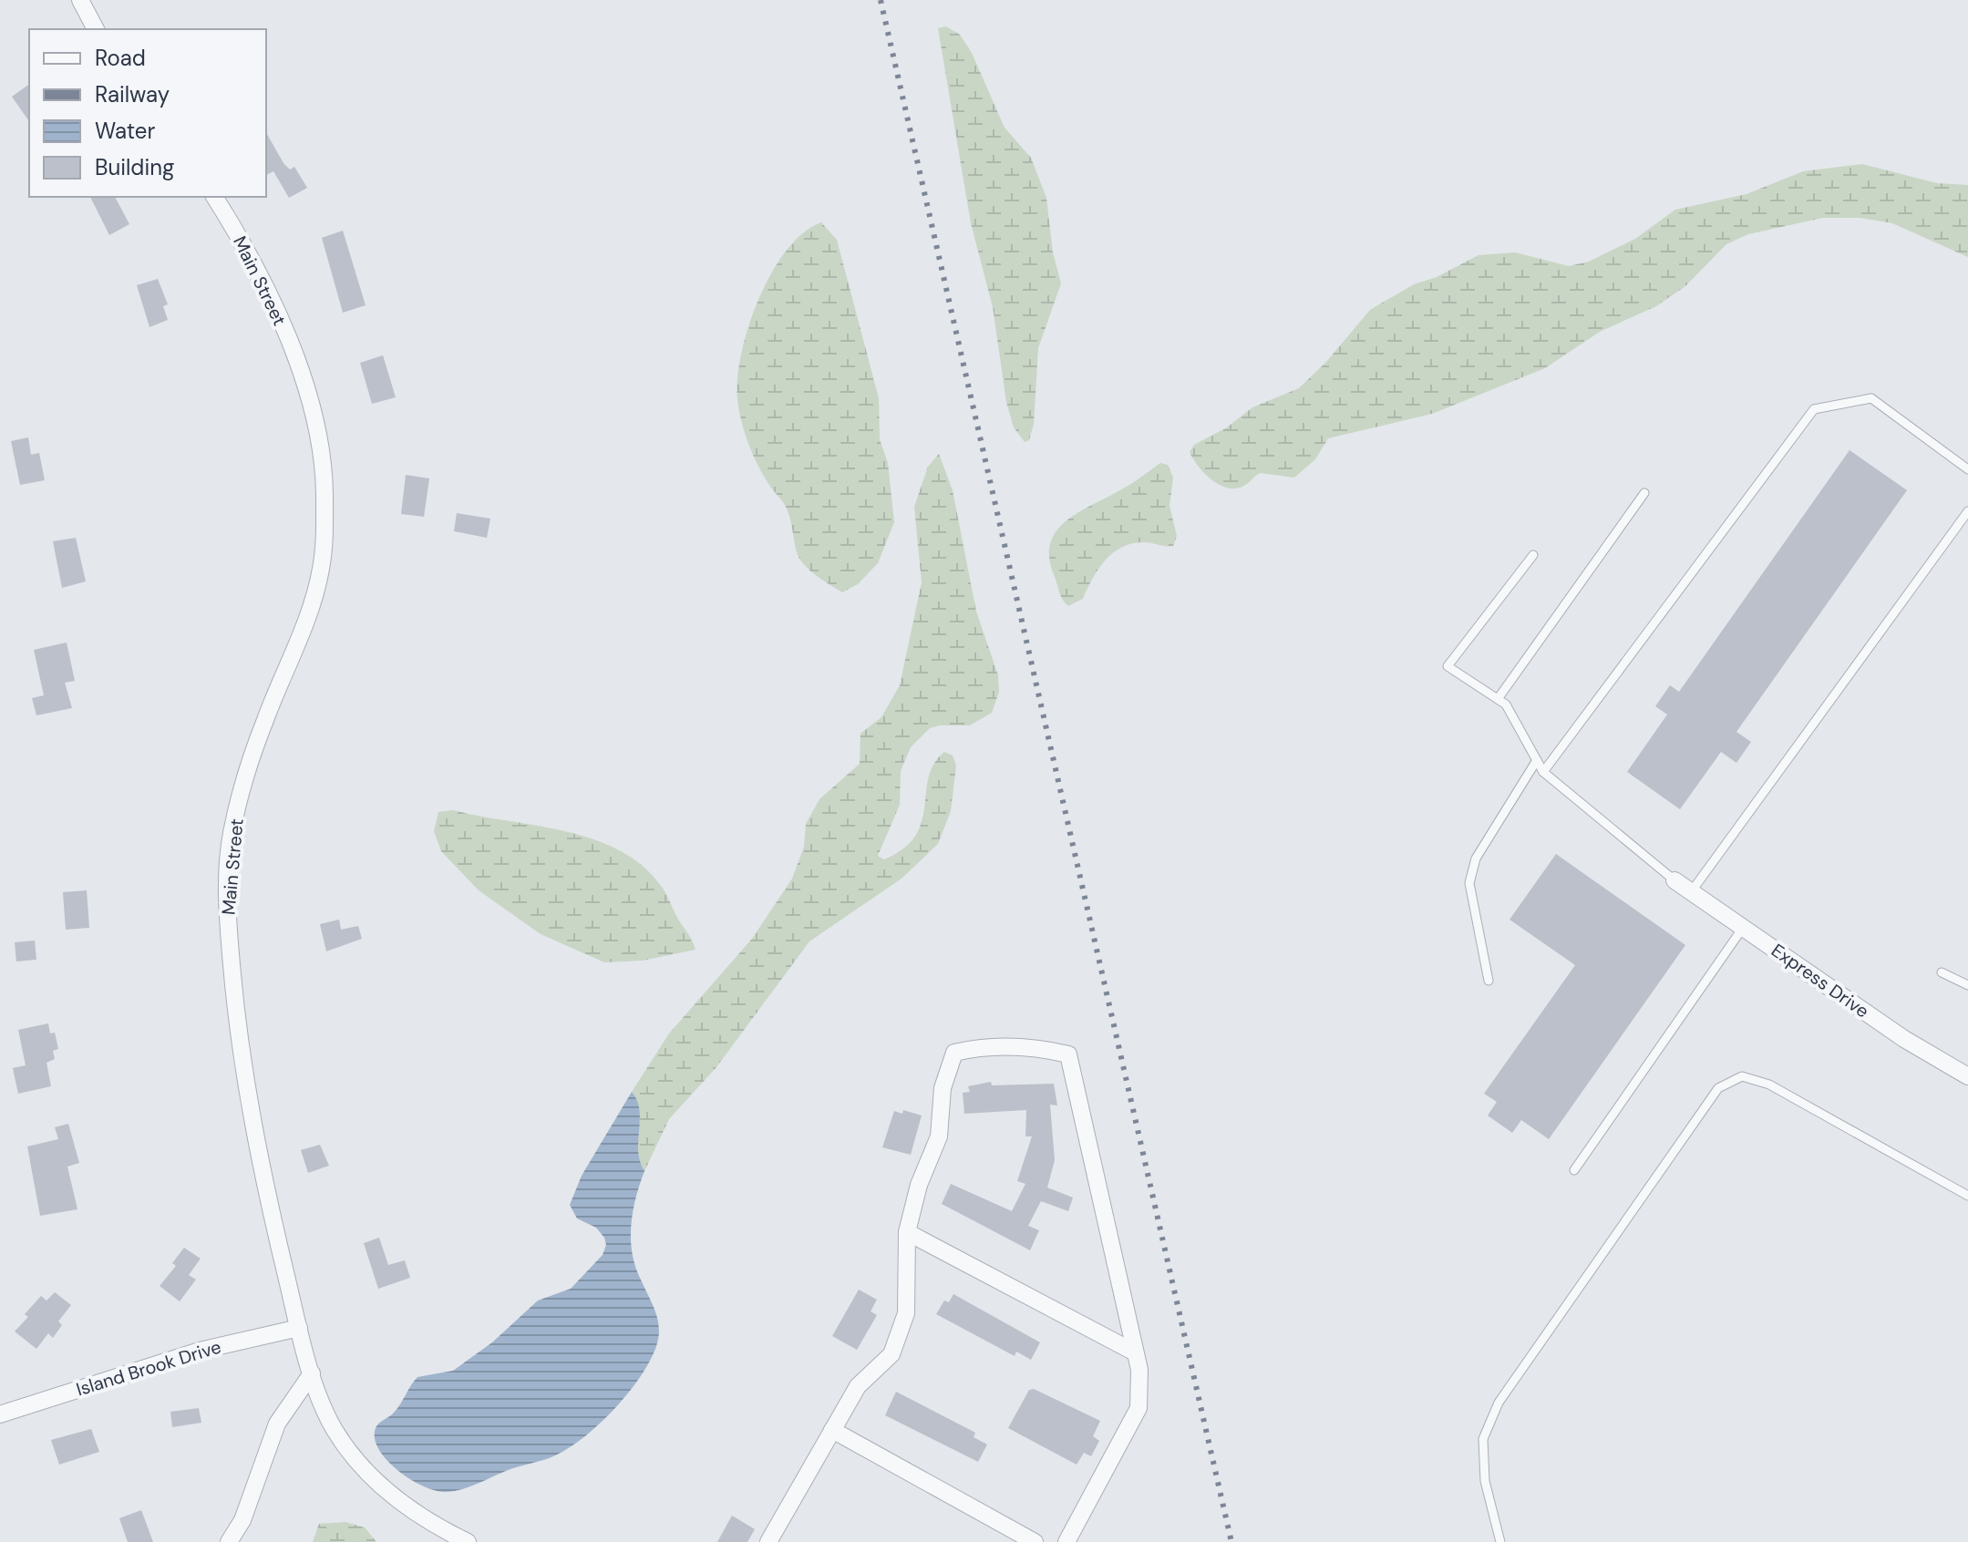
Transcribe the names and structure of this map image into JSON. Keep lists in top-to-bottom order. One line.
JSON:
{"streets":{"street":["Main Street","Express Drive","Island Brook Drive"]},"crossings":[["Main Street","Island Brook Drive"]],"legend":["Road","Railway","Water","Building"]}
